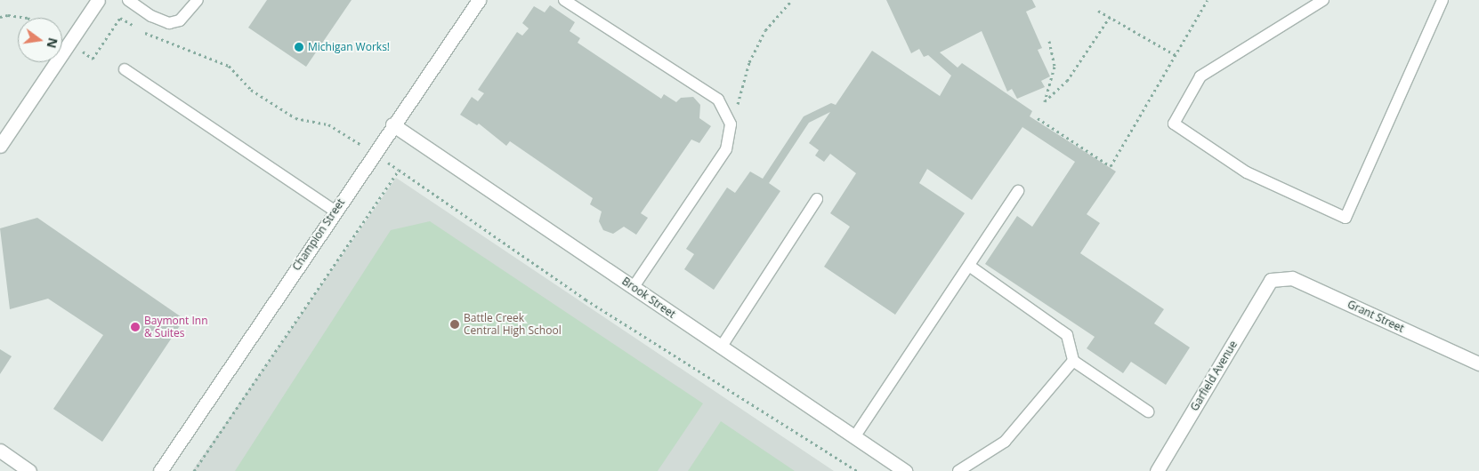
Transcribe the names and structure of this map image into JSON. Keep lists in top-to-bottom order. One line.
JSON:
{"streets":{"street":["Champion Street","Brook Street","Grant Street","Garfield Avenue"]},"crossings":[["Champion Street","Brook Street"],["Grant Street","Garfield Avenue"]],"places":["Michigan Works!","Battle Creek Central High School","Baymont Inn & Suites"],"north":"right"}
